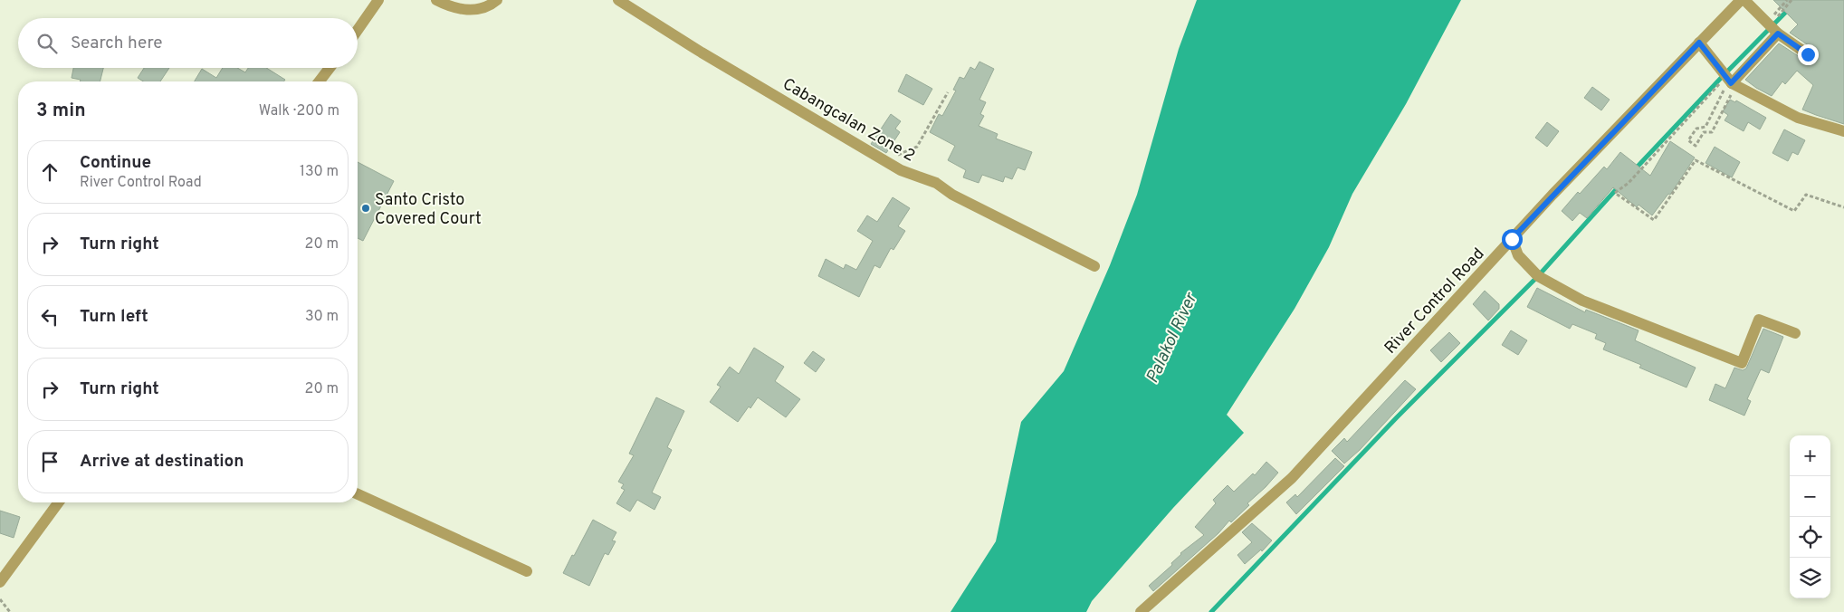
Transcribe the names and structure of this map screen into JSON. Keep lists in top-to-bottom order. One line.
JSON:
{"streets":{"street":["Cabangcalan Zone 2","River Control Road"]},"water":["Palakol River"],"places":["Santo Cristo Covered Court"],"page":{"search":"Search here","heading":["3 min","Walk · 200 m"],"list":[["Continue","River Control Road","130 m"],["Turn right","20 m"],["Turn left","30 m"],["Turn right","20 m"],"Arrive at destination"],"map_buttons":["+","−"]}}
